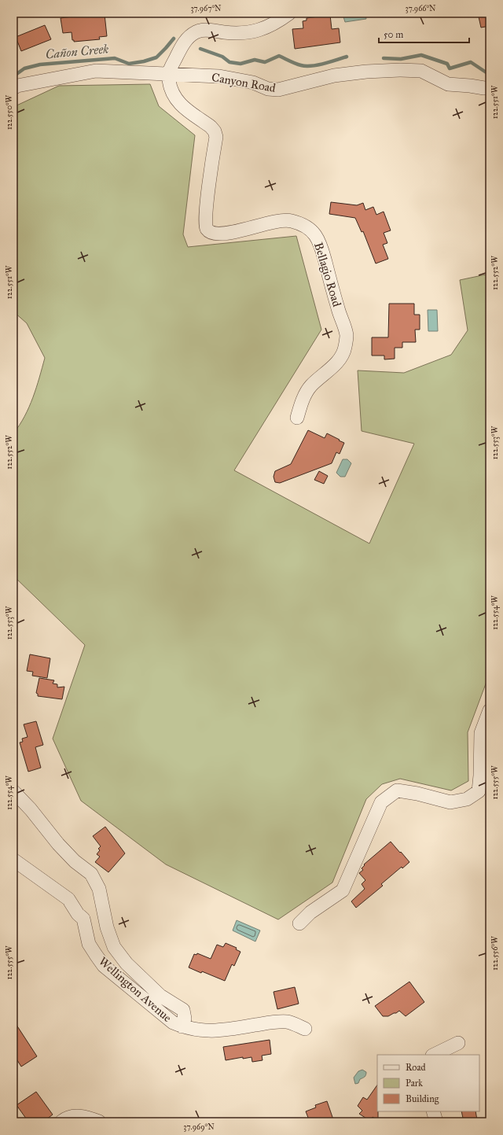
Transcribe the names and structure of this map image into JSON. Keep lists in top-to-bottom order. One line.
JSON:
{"streets":{"street":["Canyon Road","Bellagio Road","Wellington Avenue"]},"crossings":[["Canyon Road","Bellagio Road"]],"water":["Cañon Creek"],"legend":["Road","Park","Building"],"scale_bar":"50 m","coordinates":["37.967°N","37.966°N","122.551°W","122.550°W","122.552°W","122.553°W","122.554°W","122.555°W","122.556°W","37.969°N"]}
